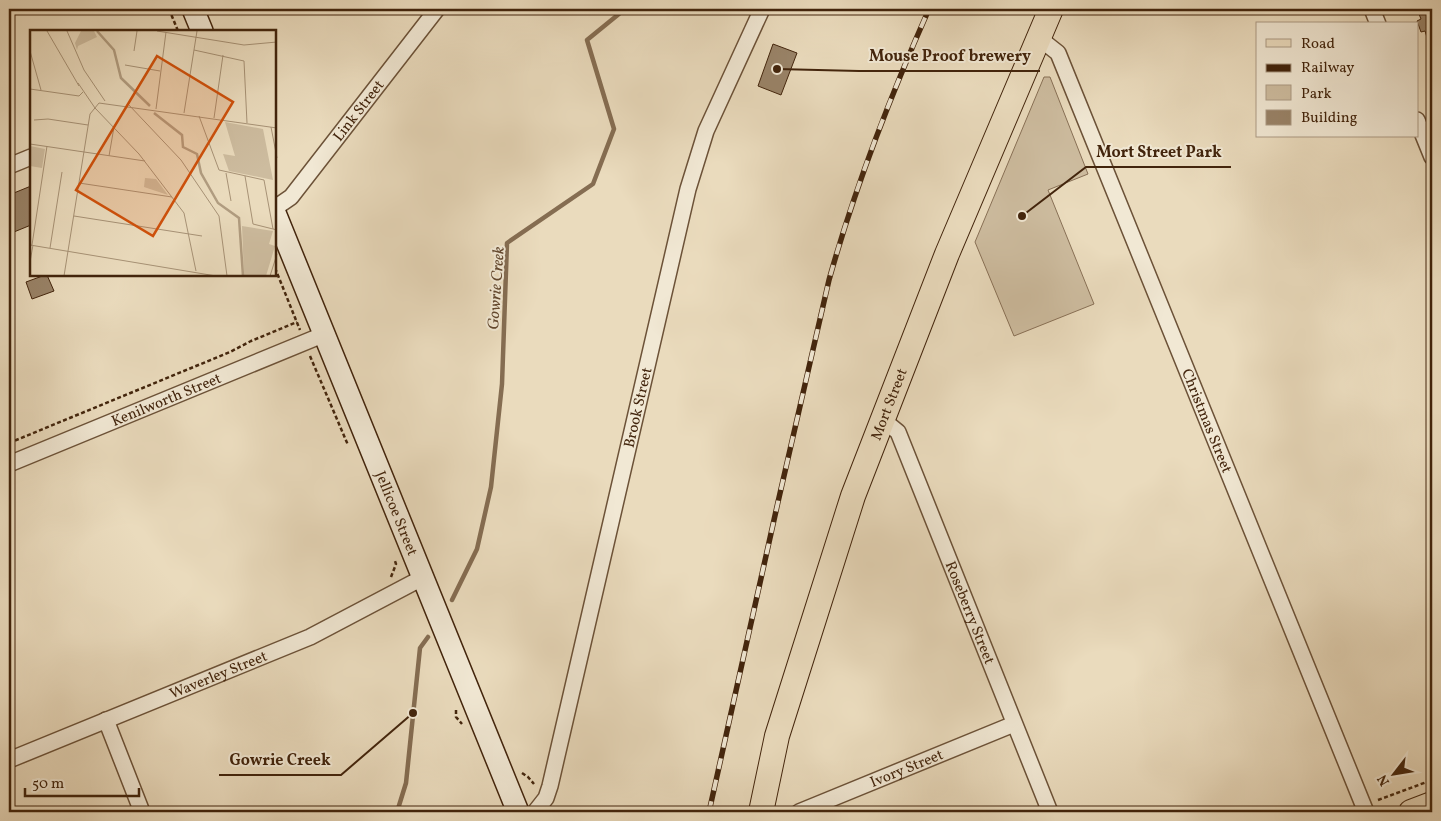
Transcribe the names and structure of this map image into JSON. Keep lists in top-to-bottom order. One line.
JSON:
{"streets":{"main road":["Mort Street","Jellicoe Street"],"street":["Link Street","Kenilworth Street","Brook Street","Christmas Street","Roseberry Street","Waverley Street","Ivory Street"]},"crossings":[["Kenilworth Street","Jellicoe Street"],["Mort Street","Christmas Street"],["Mort Street","Roseberry Street"],["Jellicoe Street","Waverley Street"],["Roseberry Street","Ivory Street"]],"water":["Gowrie Creek"],"places":["Mouse Proof brewery","Mort Street Park","Gowrie Creek"],"legend":["Road","Railway","Park","Building"],"scale_bar":"50 m","north":"bottom left"}
